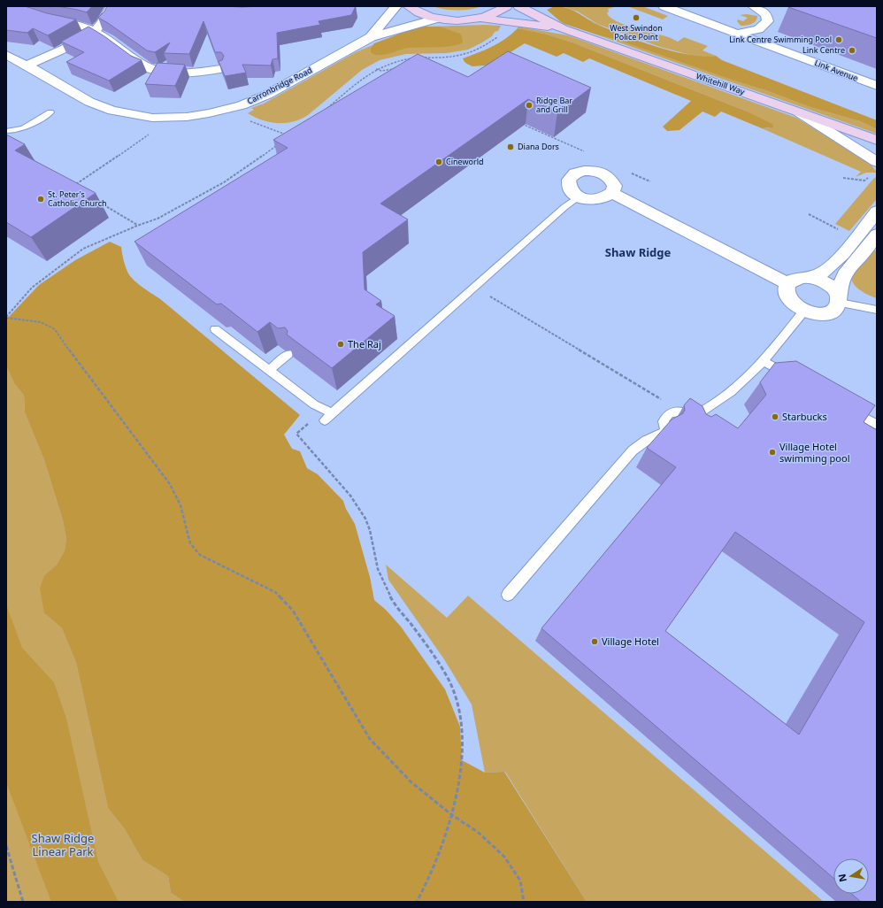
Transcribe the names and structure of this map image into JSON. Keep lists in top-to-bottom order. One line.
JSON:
{"streets":{"main road":["Whitehill Way"],"street":["Link Avenue","Carronbridge Road"]},"districts":["Shaw Ridge"],"parks":["Shaw Ridge Linear Park"],"places":["West Swindon Police Point","Link Centre Swimming Pool","Link Centre","Ridge Bar and Grill","Diana Dors","Cineworld","St. Peter's Catholic Church","The Raj","Starbucks","Village Hotel swimming pool","Village Hotel"],"north":"left"}
